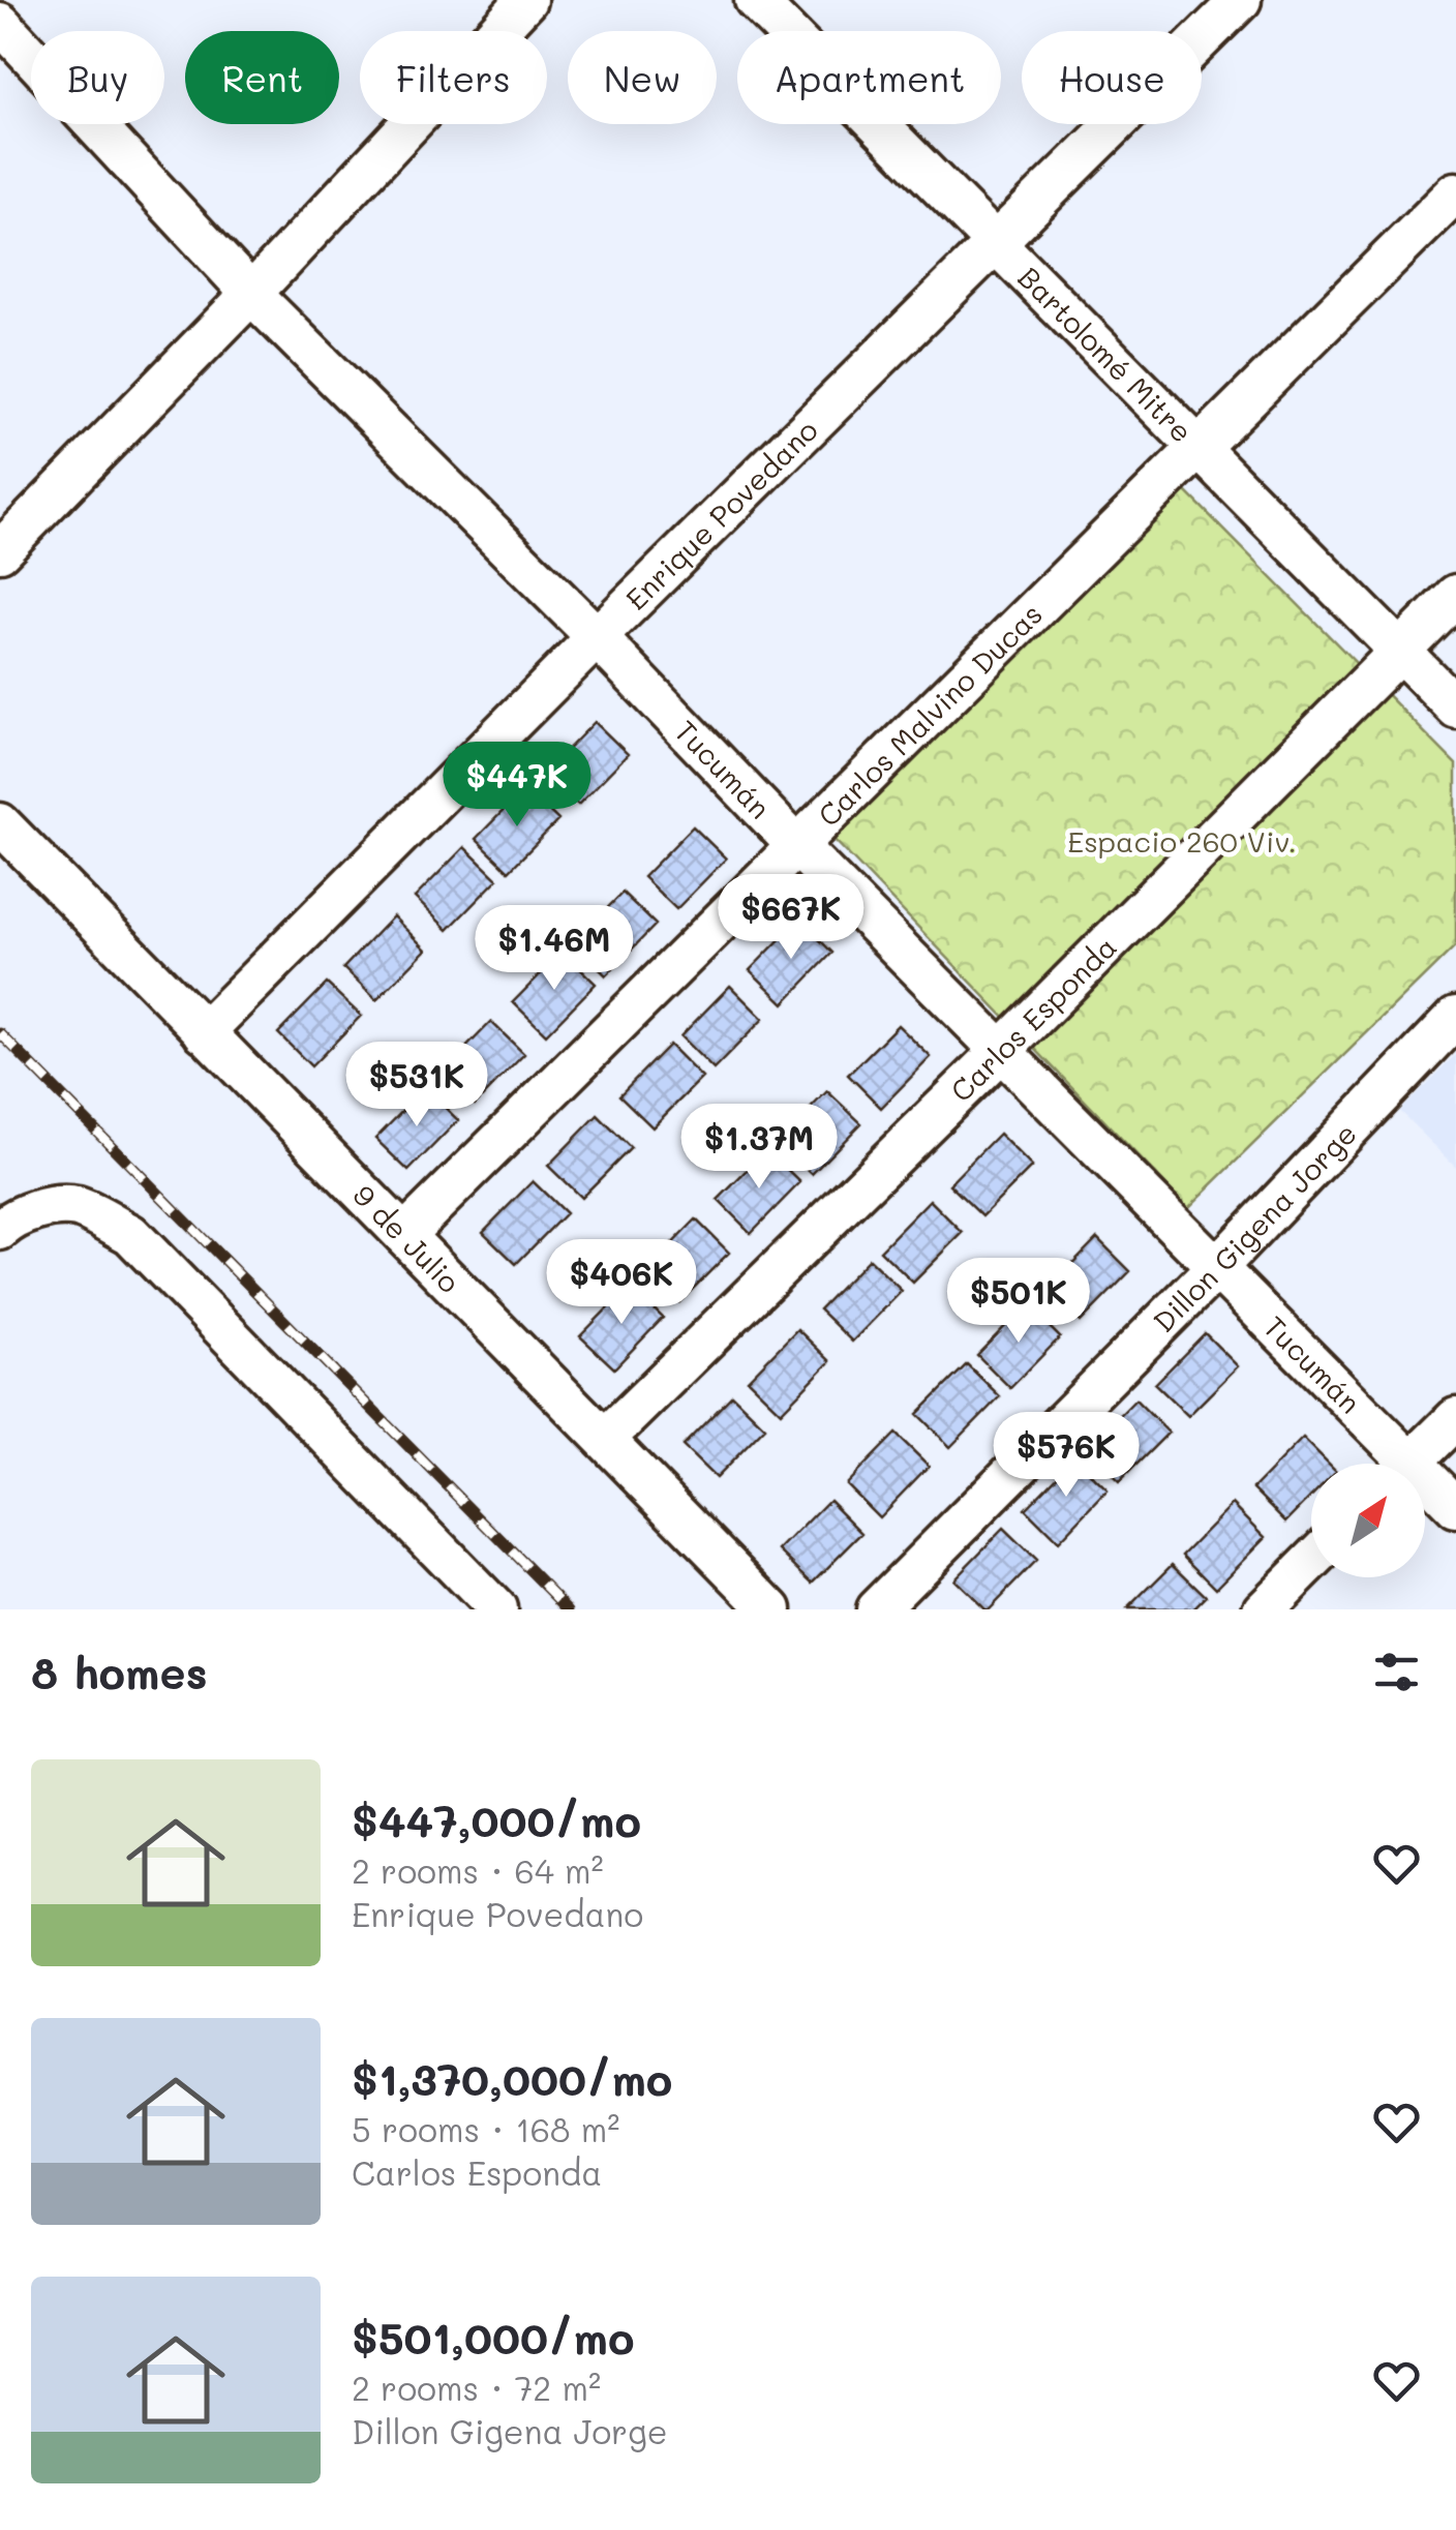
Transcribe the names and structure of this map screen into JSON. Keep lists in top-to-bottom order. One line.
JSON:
{"streets":{"street":["Bartolomé Mitre","Enrique Povedano","Carlos Malvino Ducas","Tucumán","Carlos Esponda","Dillon Gigena Jorge","9 de Julio"]},"crossings":[["Bartolomé Mitre","Enrique Povedano"],["Bartolomé Mitre","Carlos Malvino Ducas"],["Bartolomé Mitre","Carlos Esponda"],["Enrique Povedano","Tucumán"],["Enrique Povedano","9 de Julio"],["Carlos Malvino Ducas","Tucumán"],["Carlos Malvino Ducas","9 de Julio"],["Tucumán","Carlos Esponda"],["Tucumán","Dillon Gigena Jorge"],["Carlos Esponda","9 de Julio"]],"parks":["Espacio 260 Viv."],"north":"top right","page":{"chip":["Buy","Rent","Filters","New","Apartment","House"],"price":["$447K","$667K","$1.46M","$531K","$1.37M","$406K","$501K","$576K"],"heading":"8 homes","list":[{"name":"$447,000/mo","note":"2 rooms · 64 m² · Enrique Povedano"},{"name":"$1,370,000/mo","note":"5 rooms · 168 m² · Carlos Esponda"},{"name":"$501,000/mo","note":"2 rooms · 72 m² · Dillon Gigena Jorge"}]}}
